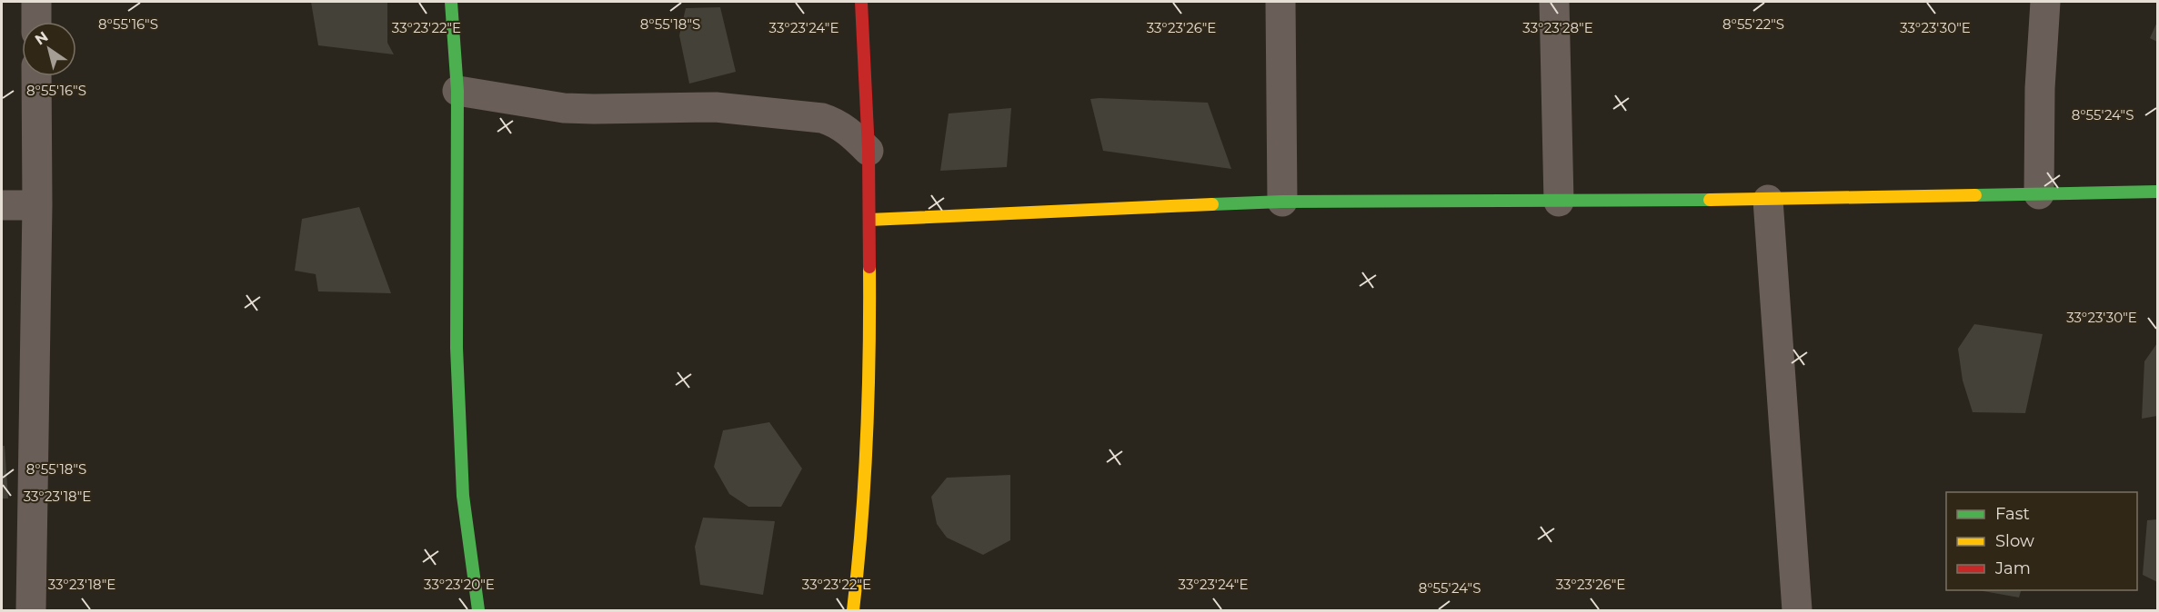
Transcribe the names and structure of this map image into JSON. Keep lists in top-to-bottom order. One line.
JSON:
{"legend":["Fast","Slow","Jam"],"north":"top left","coordinates":["8°55'18\"S","8°55'16\"S","8°55'22\"S","33°23'24\"E","33°23'22\"E","33°23'26\"E","33°23'28\"E","33°23'30\"E","8°55'24\"S","33°23'18\"E","33°23'20\"E"]}
